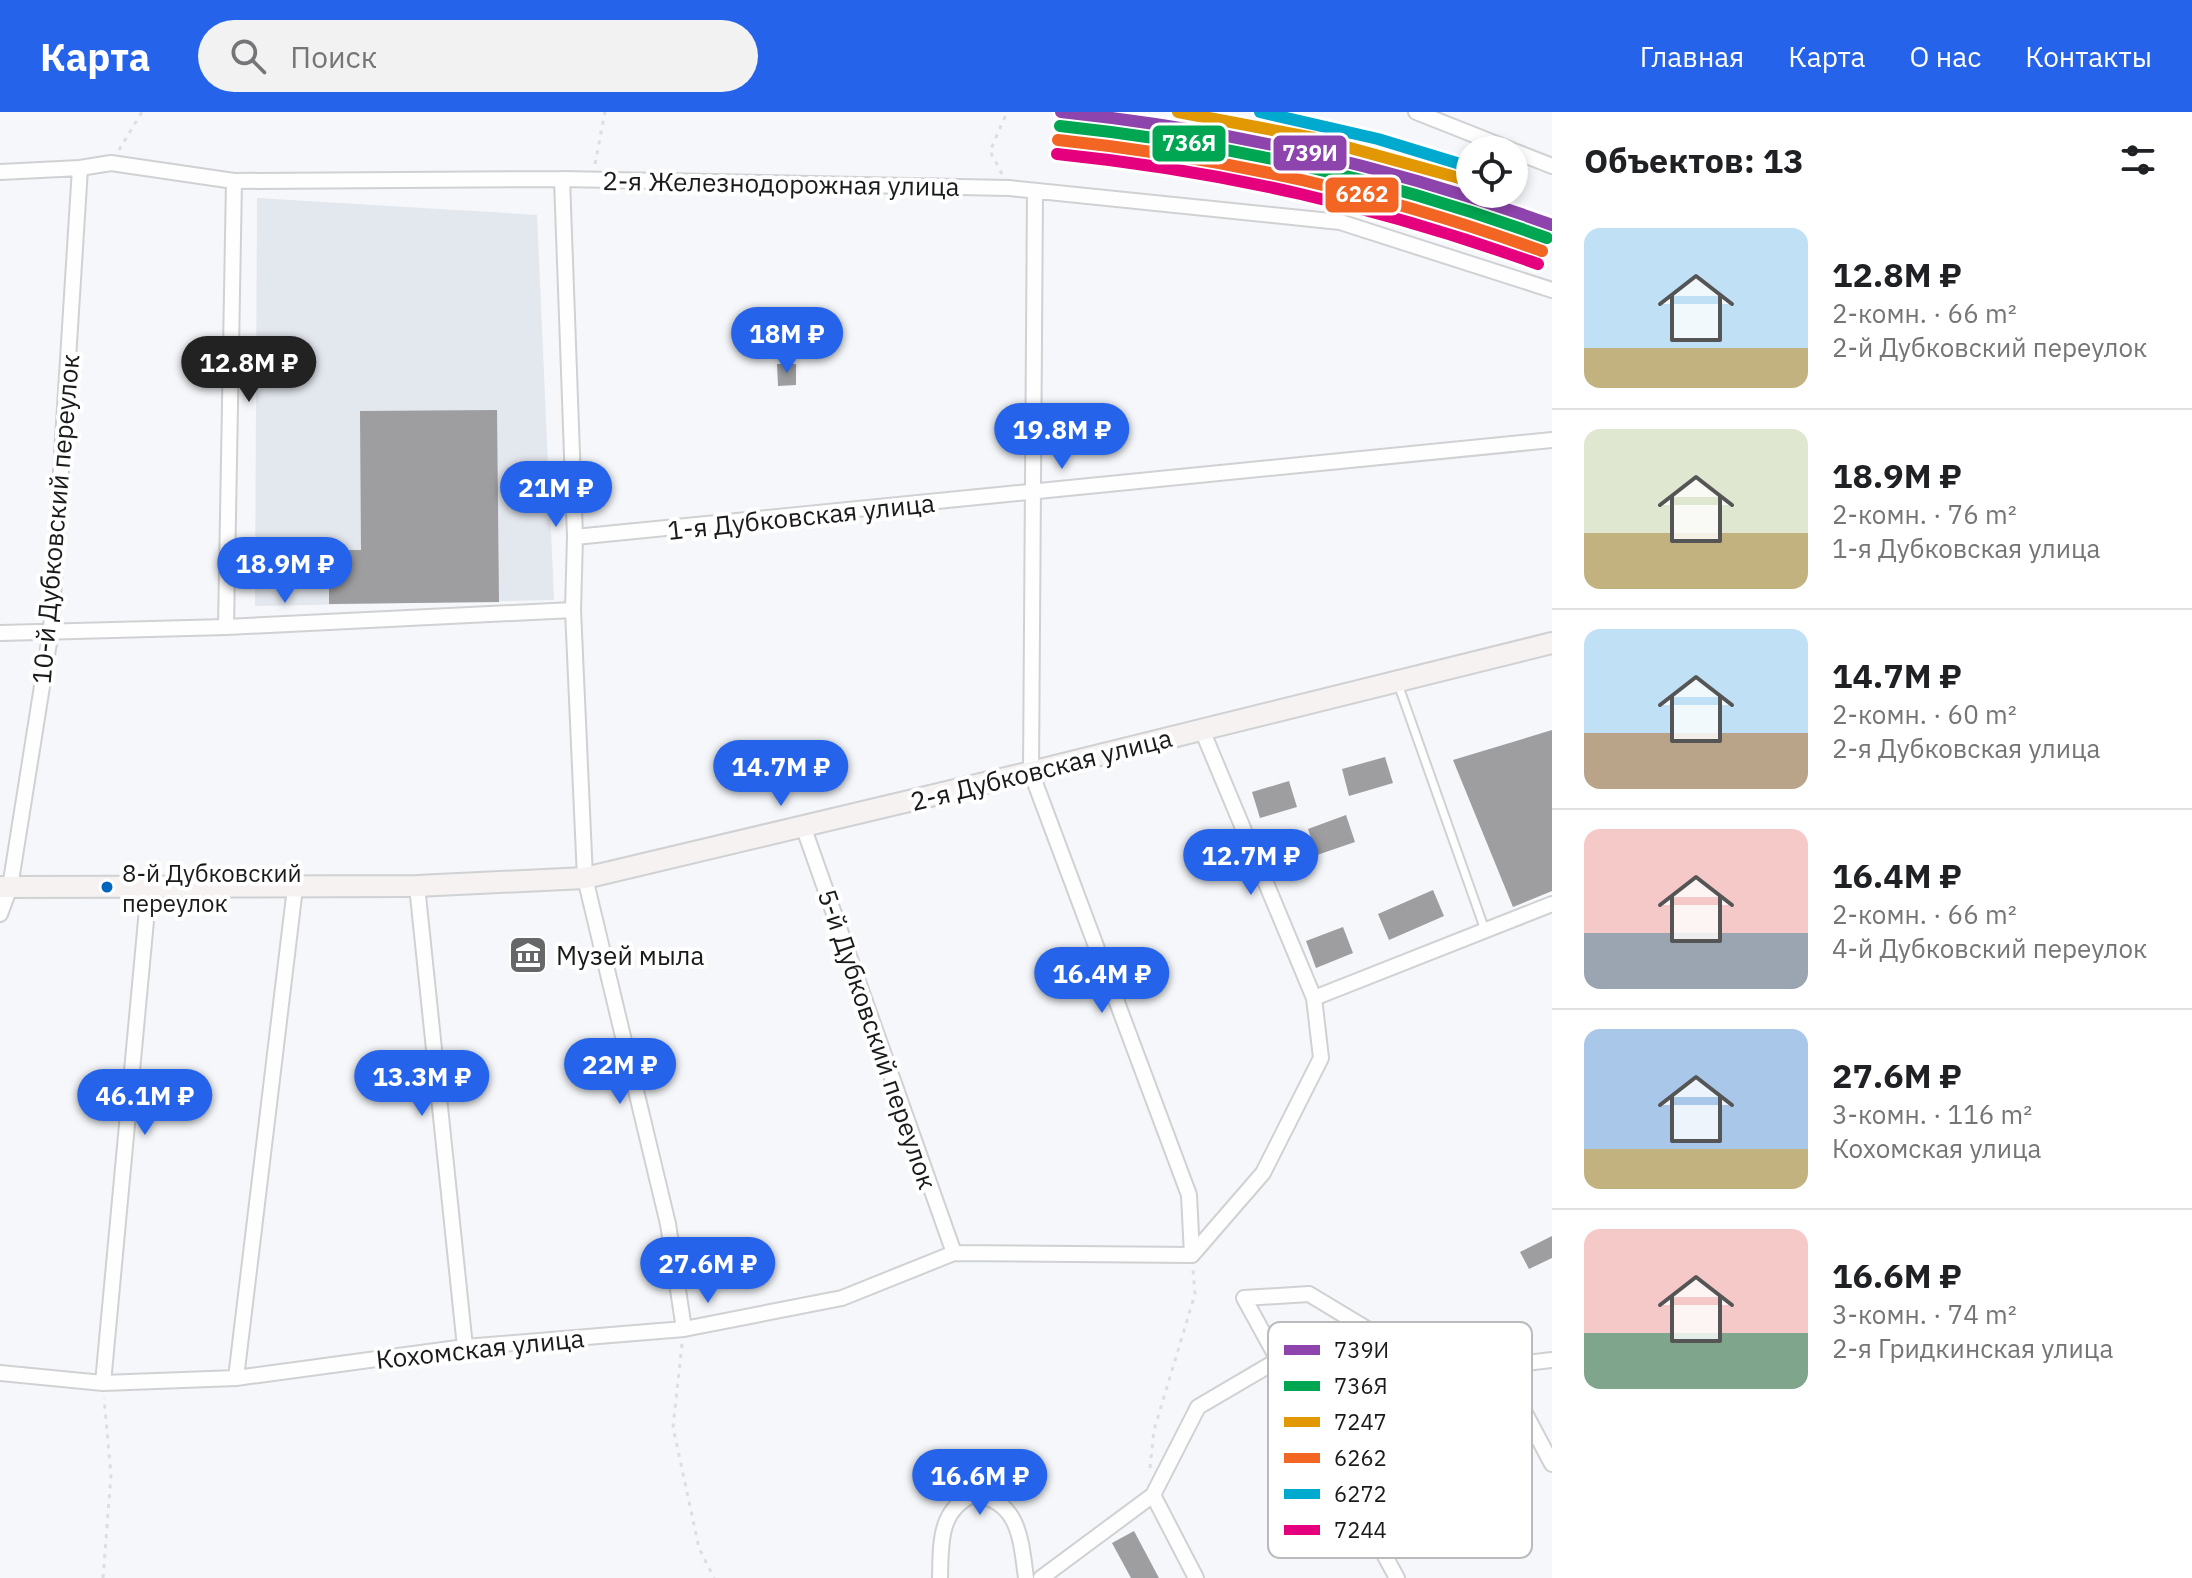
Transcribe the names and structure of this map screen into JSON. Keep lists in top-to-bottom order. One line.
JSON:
{"streets":{"main road":["2-я Дубковская улица"],"street":["2-я Железнодорожная улица","1-я Дубковская улица","10-й Дубковский переулок","5-й Дубковский переулок","Кохомская улица"]},"crossings":[["2-я Железнодорожная улица","10-й Дубковский переулок"],["10-й Дубковский переулок","2-я Дубковская улица"],["2-я Дубковская улица","5-й Дубковский переулок"],["5-й Дубковский переулок","Кохомская улица"]],"places":{"other":["8-й Дубковский переулок"],"museum":["Музей мыла"]},"lines":["transit line 739И","transit line 7247","transit line 6272","transit line 736Я","transit line 6262","transit line 7244"],"legend":["739И","736Я","7247","6262","6272","7244"],"page":{"header":"Карта","search":"Поиск","nav":["Главная","Карта","О нас","Контакты"],"heading":"Объектов: 13","list":[{"name":"12.8M ₽","note":"2-комн. · 66 m² · 2-й Дубковский переулок"},{"name":"18.9M ₽","note":"2-комн. · 76 m² · 1-я Дубковская улица"},{"name":"14.7M ₽","note":"2-комн. · 60 m² · 2-я Дубковская улица"},{"name":"16.4M ₽","note":"2-комн. · 66 m² · 4-й Дубковский переулок"},{"name":"27.6M ₽","note":"3-комн. · 116 m² · Кохомская улица"},{"name":"16.6M ₽","note":"3-комн. · 74 m² · 2-я Гридкинская улица"}],"price":["18M ₽","12.8M ₽","19.8M ₽","21M ₽","18.9M ₽","14.7M ₽","12.7M ₽","16.4M ₽","22M ₽","13.3M ₽","46.1M ₽","27.6M ₽","16.6M ₽"]}}
